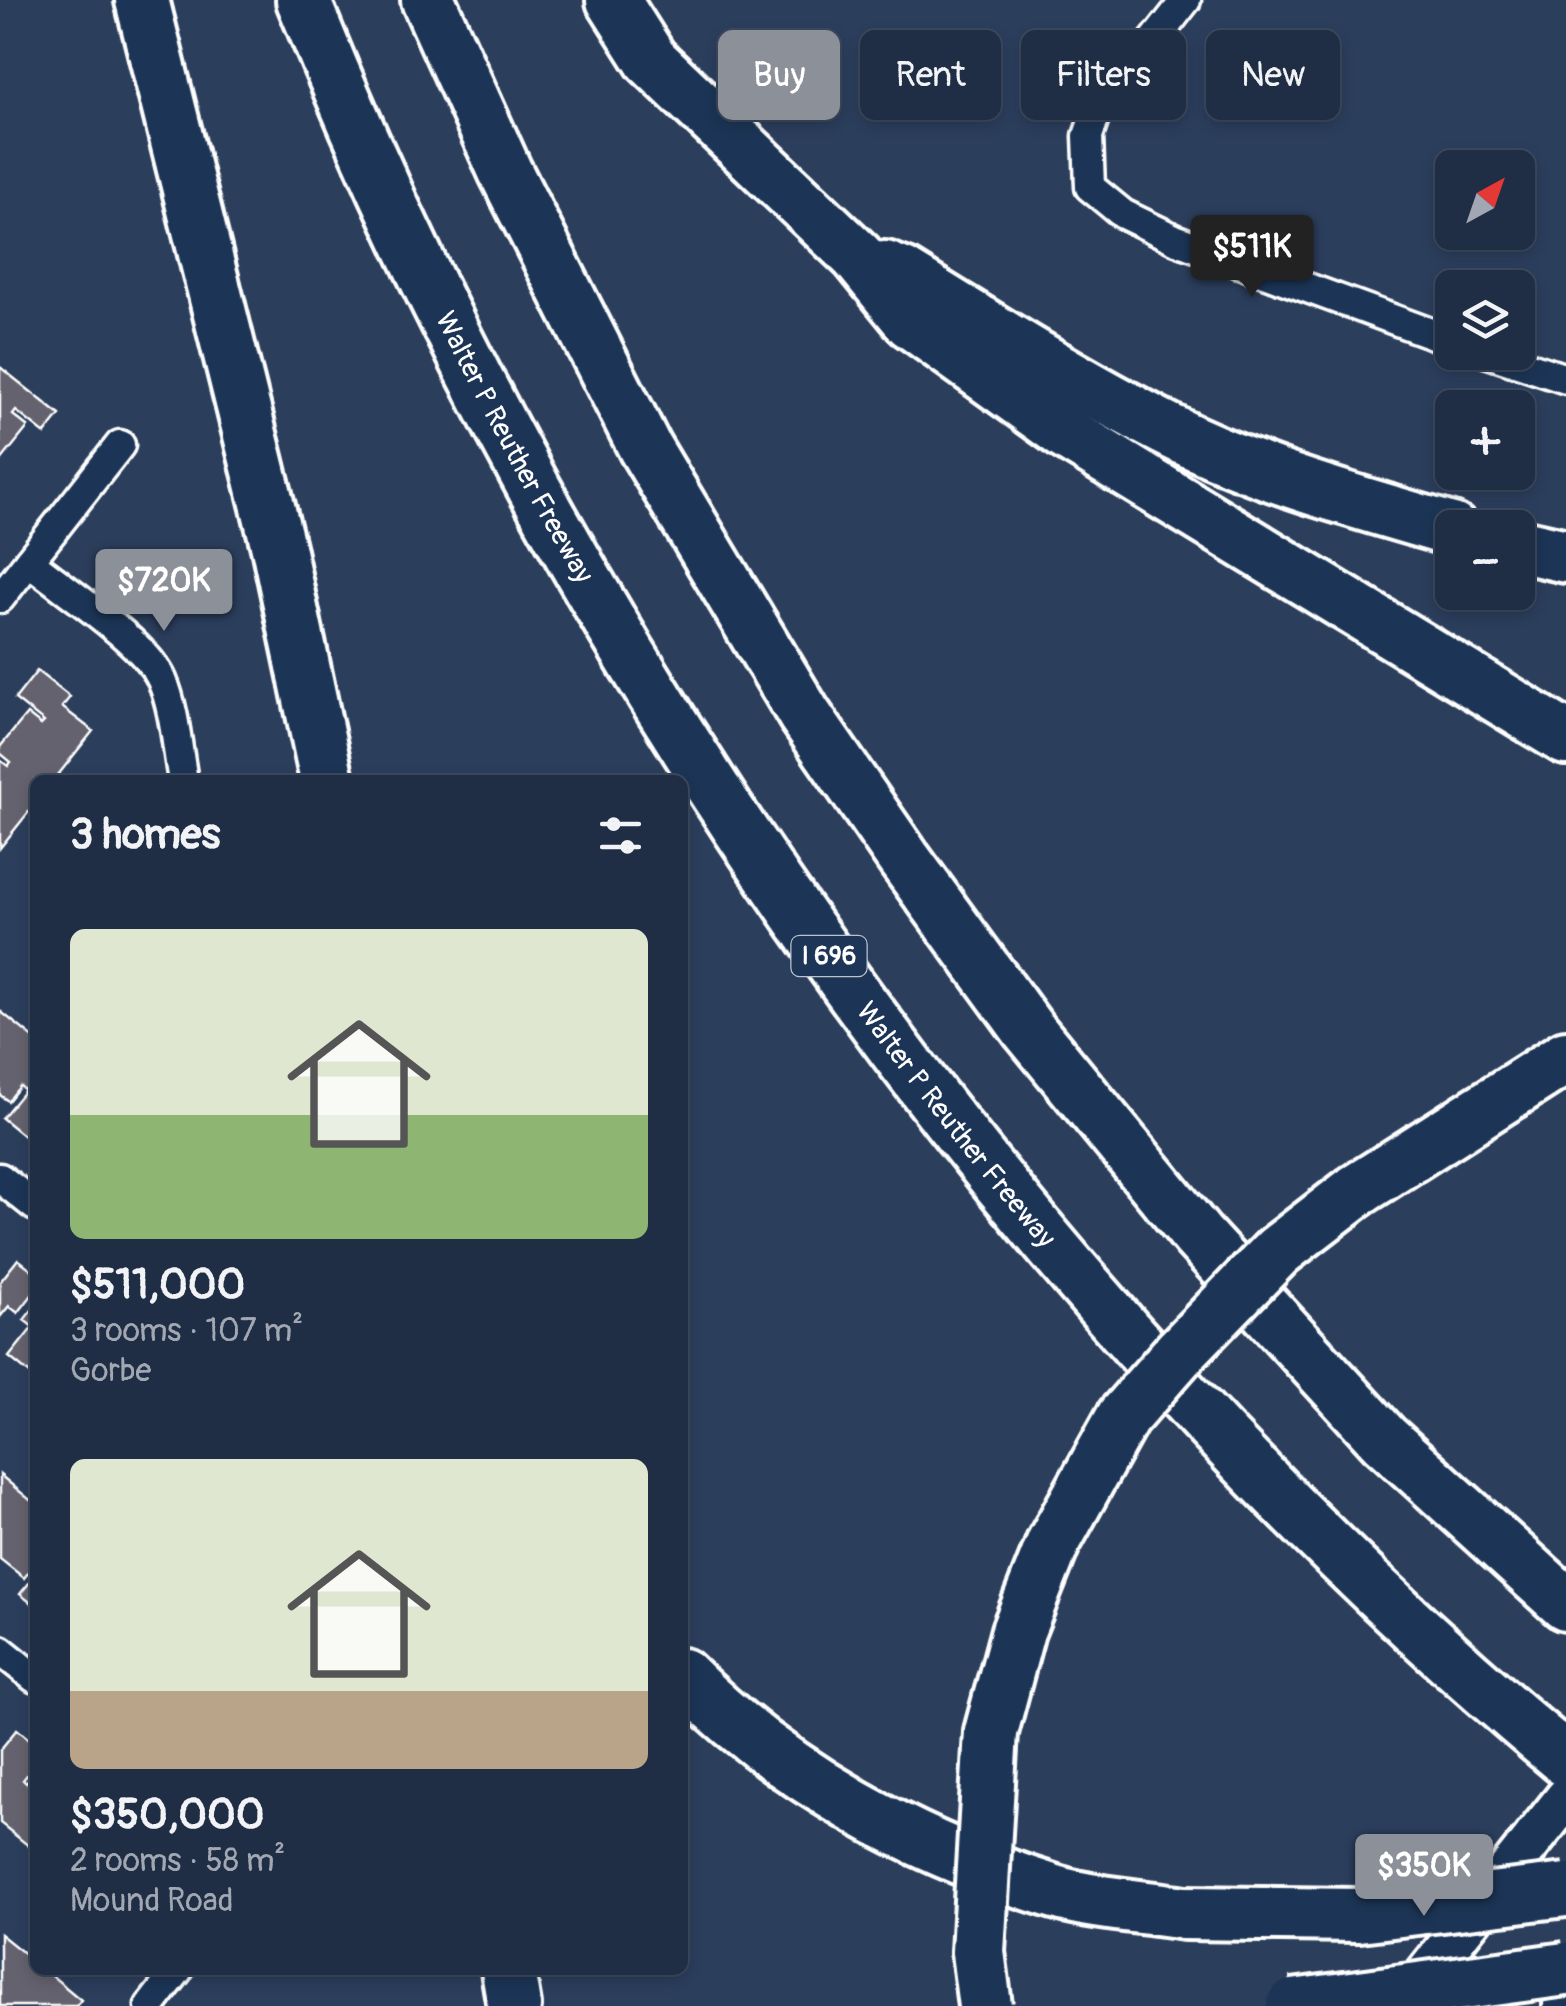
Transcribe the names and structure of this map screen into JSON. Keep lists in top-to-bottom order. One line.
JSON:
{"streets":{"highway":["Walter P Reuther Freeway","I 696"]},"north":"top right","page":{"chip":["Buy","Rent","Filters","New"],"map_buttons":["+","−"],"price":["$511K","$720K","$350K"],"heading":"3 homes","list":[{"name":"$511,000","note":"3 rooms · 107 m² · Gorbe"},{"name":"$350,000","note":"2 rooms · 58 m² · Mound Road"}]}}
